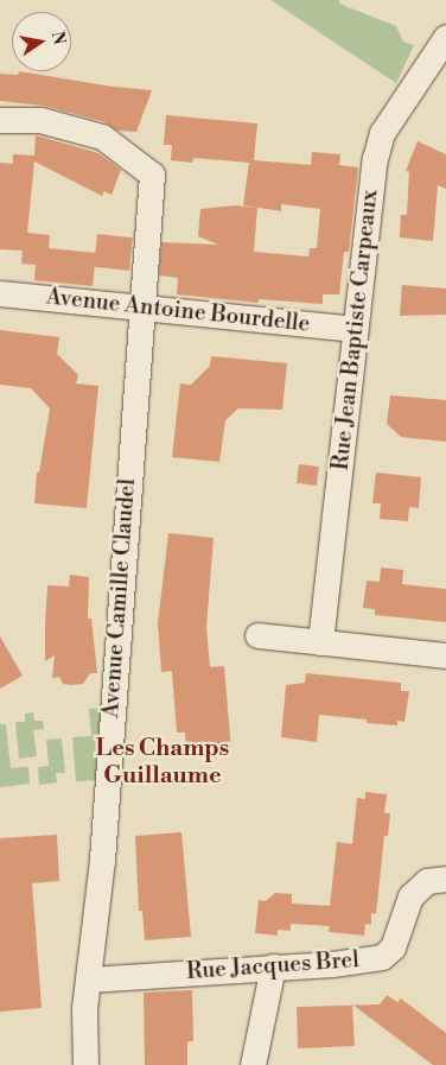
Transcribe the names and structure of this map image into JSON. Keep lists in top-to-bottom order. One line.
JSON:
{"streets":{"street":["Avenue Antoine Bourdelle","Rue Jean Baptiste Carpeaux","Avenue Camille Claudel","Rue Jacques Brel"]},"crossings":[["Avenue Antoine Bourdelle","Rue Jean Baptiste Carpeaux"],["Avenue Antoine Bourdelle","Avenue Camille Claudel"],["Avenue Camille Claudel","Rue Jacques Brel"]],"districts":["Les Champs Guillaume"],"north":"right"}
